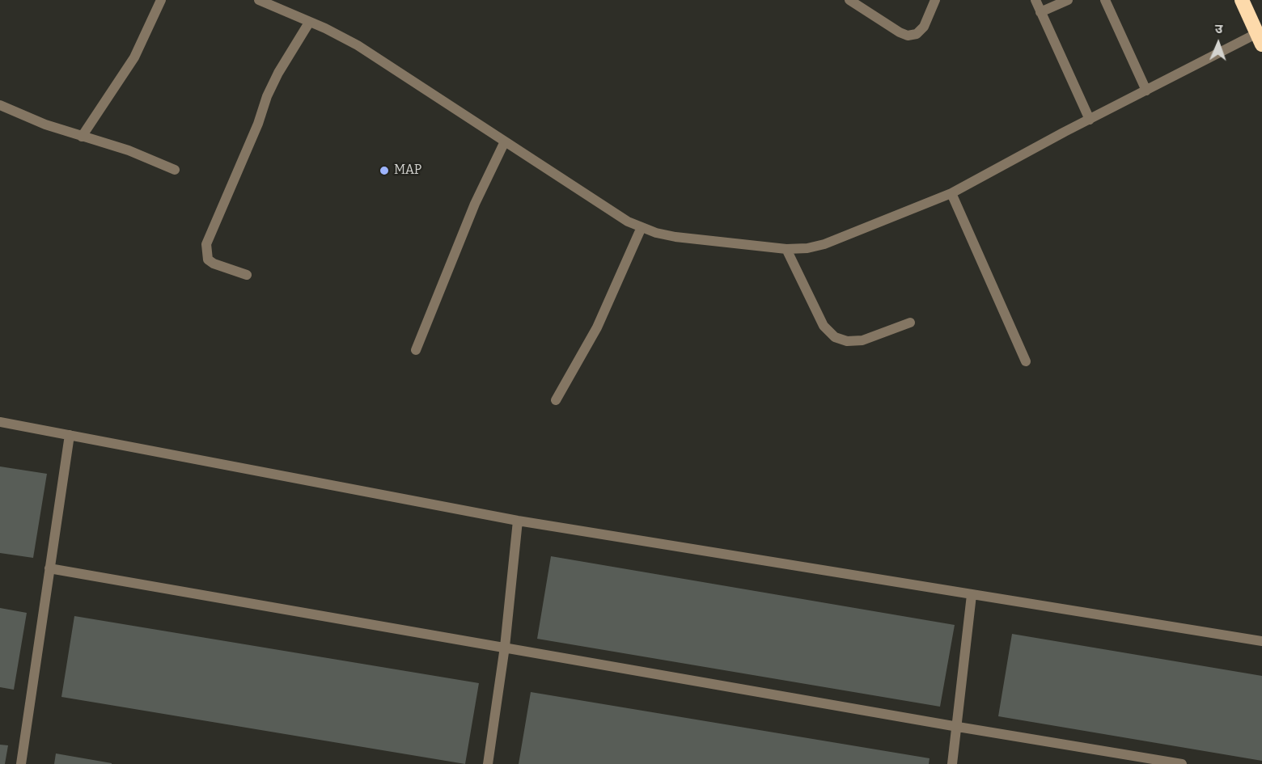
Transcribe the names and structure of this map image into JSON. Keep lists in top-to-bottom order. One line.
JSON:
{"places":["MAP"],"north":"top"}
